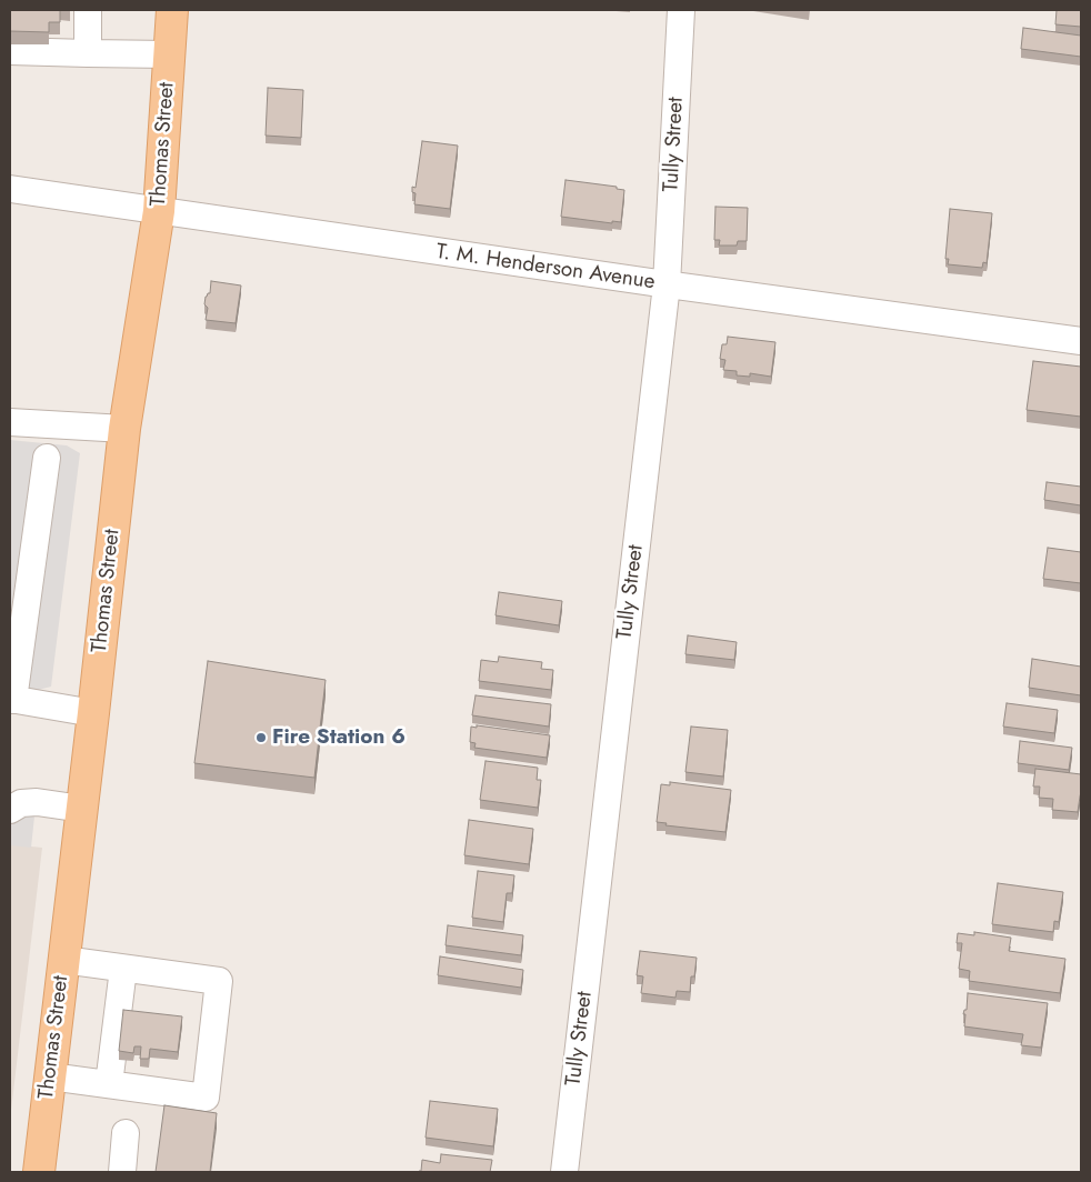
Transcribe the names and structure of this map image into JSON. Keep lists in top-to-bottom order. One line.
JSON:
{"streets":{"main road":["Thomas Street"],"street":["Tully Street","T. M. Henderson Avenue"]},"crossings":[["Thomas Street","T. M. Henderson Avenue"],["Tully Street","T. M. Henderson Avenue"]],"places":["Fire Station 6"]}
